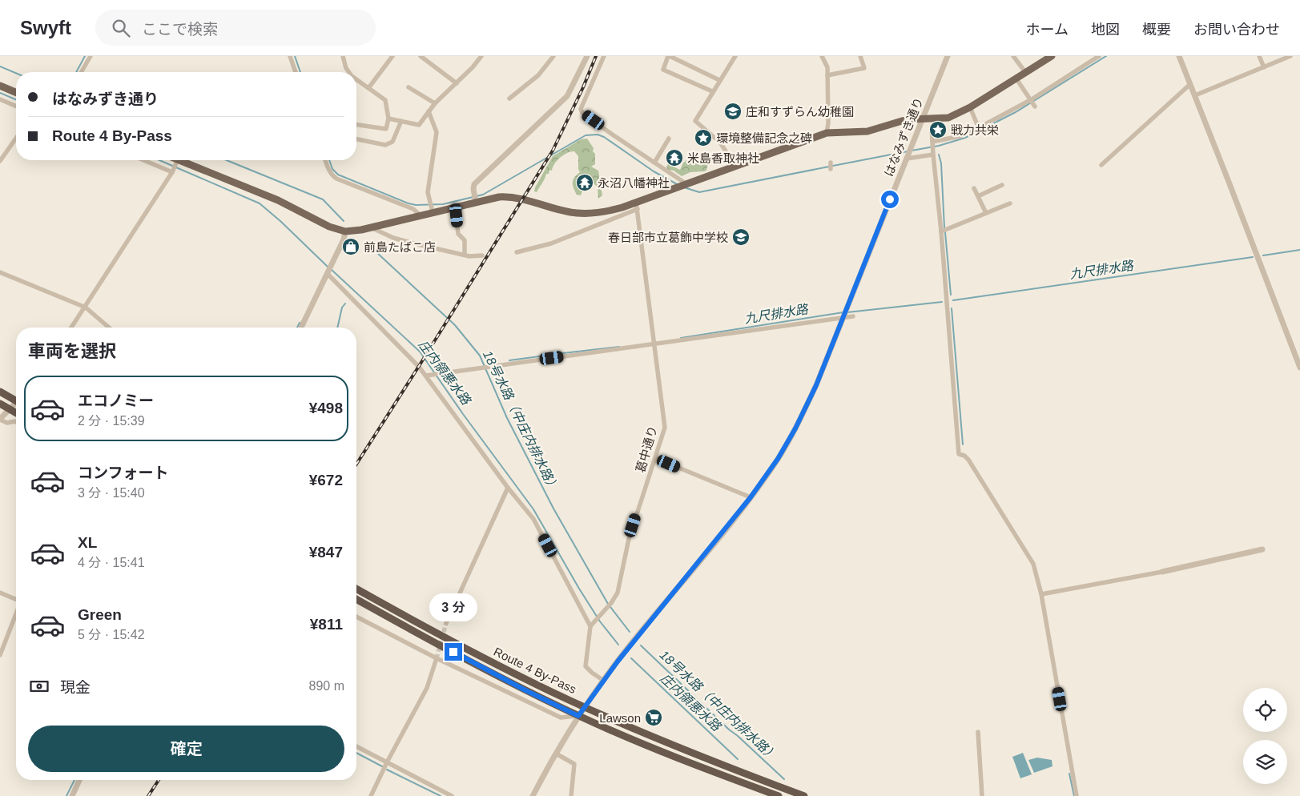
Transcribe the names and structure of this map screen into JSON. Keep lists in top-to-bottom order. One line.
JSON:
{"streets":{"highway":["Route 4 By-Pass"],"street":["はなみずき通り","葛中通り"]},"crossings":[["はなみずき通り","Route 4 By-Pass"]],"water":["九尺排水路","庄内領悪水路","18号水路（中庄内排水路）"],"places":{"school or university":["庄和すずらん幼稚園","春日部市立葛飾中学校"],"place":["戦力共栄","環境整備記念之碑"],"temple":["米島香取神社","永沼八幡神社"],"shop":["前島たばこ店"],"supermarket":["Lawson"]},"page":{"header":"Swyft","search":"ここで検索","nav":["ホーム","地図","概要","お問い合わせ"],"banner":["はなみずき通り","Route 4 By-Pass"],"heading":"車両を選択","list":[{"name":"エコノミー","note":"2 分 · 15:39","value":"¥498"},{"name":"コンフォート","note":"3 分 · 15:40","value":"¥672"},{"name":"XL","note":"4 分 · 15:41","value":"¥847"},{"name":"Green","note":"5 分 · 15:42","value":"¥811"}],"bubble":"3 分","pay":["現金","890 m"],"buttons":"確定"}}
